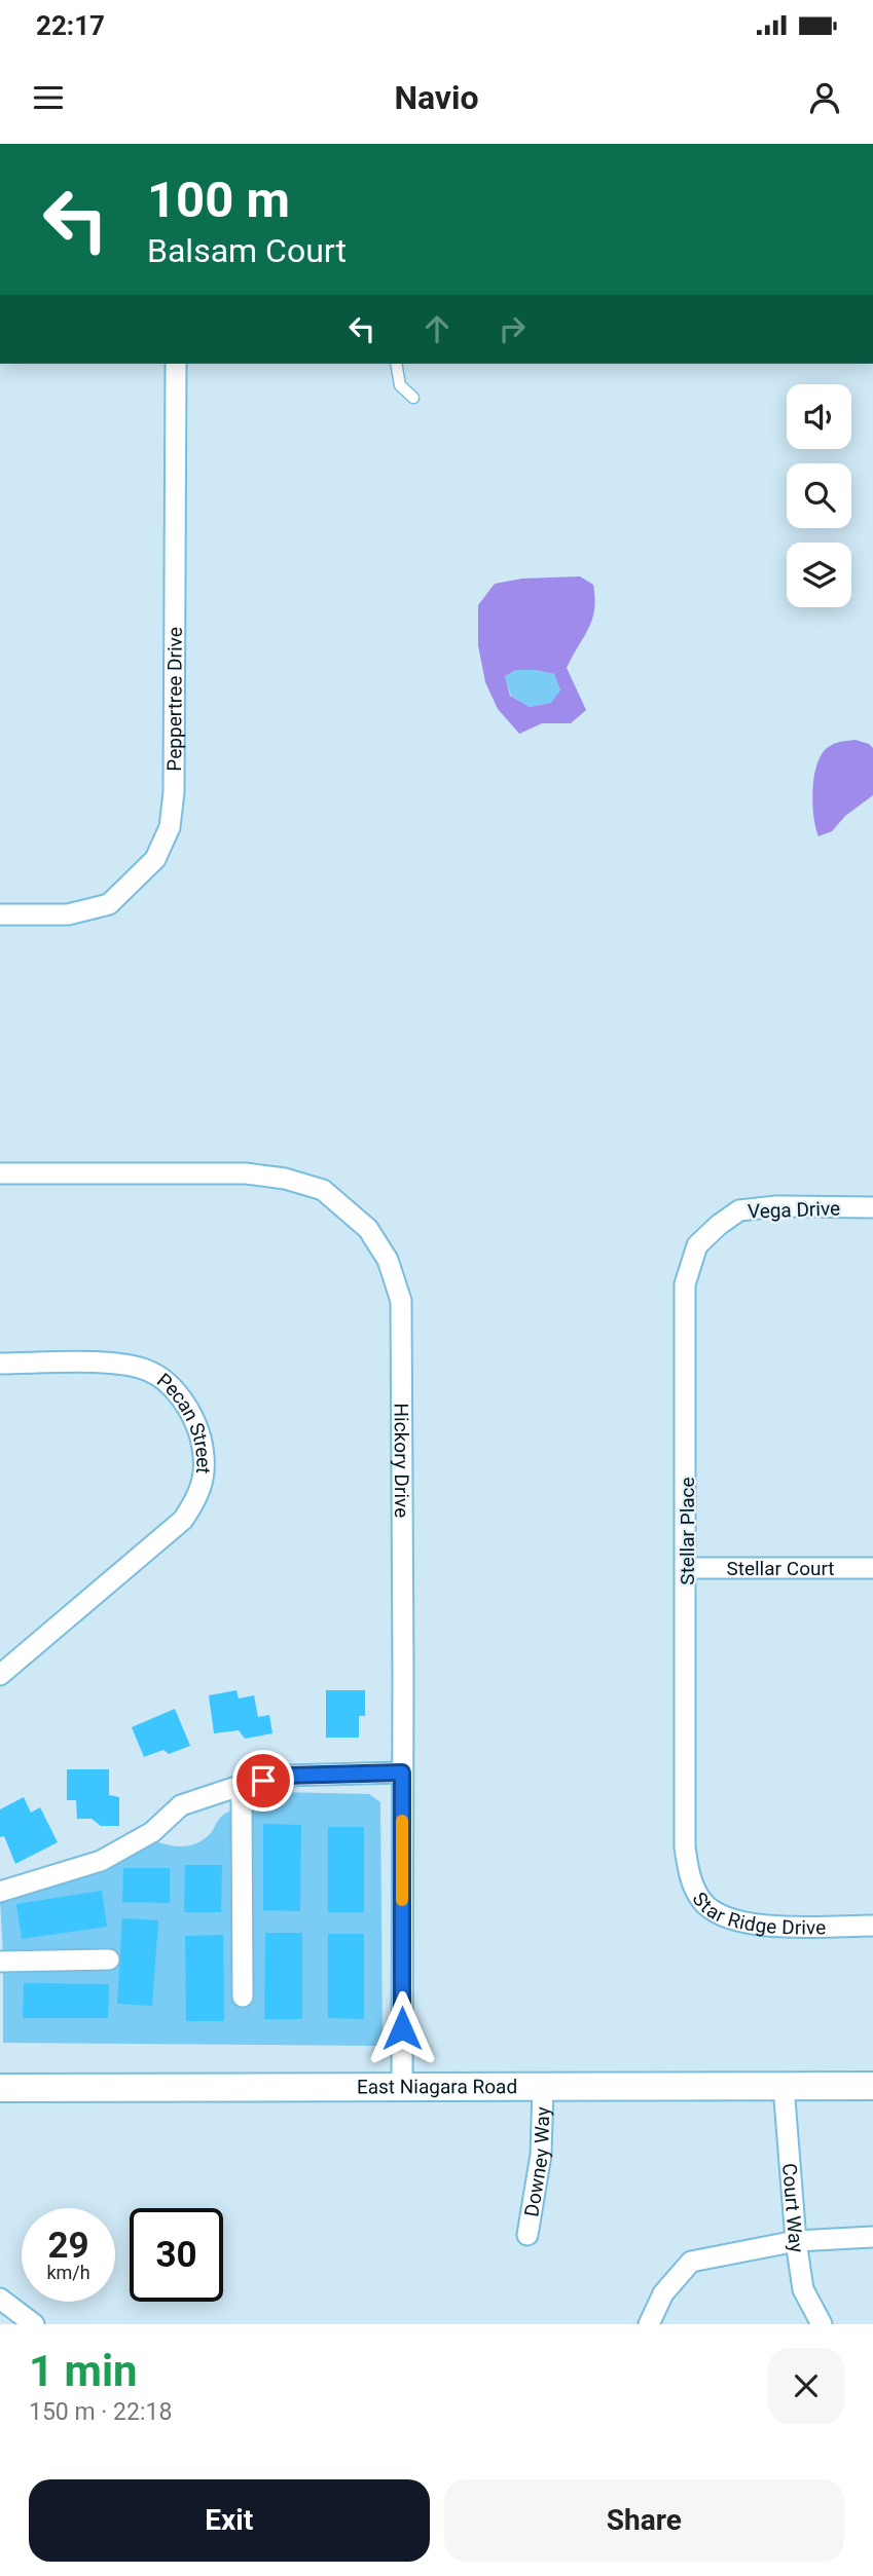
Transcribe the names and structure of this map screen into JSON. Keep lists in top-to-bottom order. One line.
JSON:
{"streets":{"street":["Peppertree Drive","Vega Drive","Pecan Street","Hickory Drive","Stellar Place","Stellar Court","Star Ridge Drive","East Niagara Road","Downey Way","Court Way"]},"crossings":[["Vega Drive","Stellar Place"],["Hickory Drive","East Niagara Road"],["Stellar Place","Stellar Court"],["Stellar Place","Star Ridge Drive"],["East Niagara Road","Downey Way"],["East Niagara Road","Court Way"]],"page":{"status":"22:17","header":"Navio","turn":["100 m","Balsam Court"],"speed":"29 km/h","limit":"30","heading":["1 min","150 m · 22:18"],"buttons":["Exit","Share"]}}
